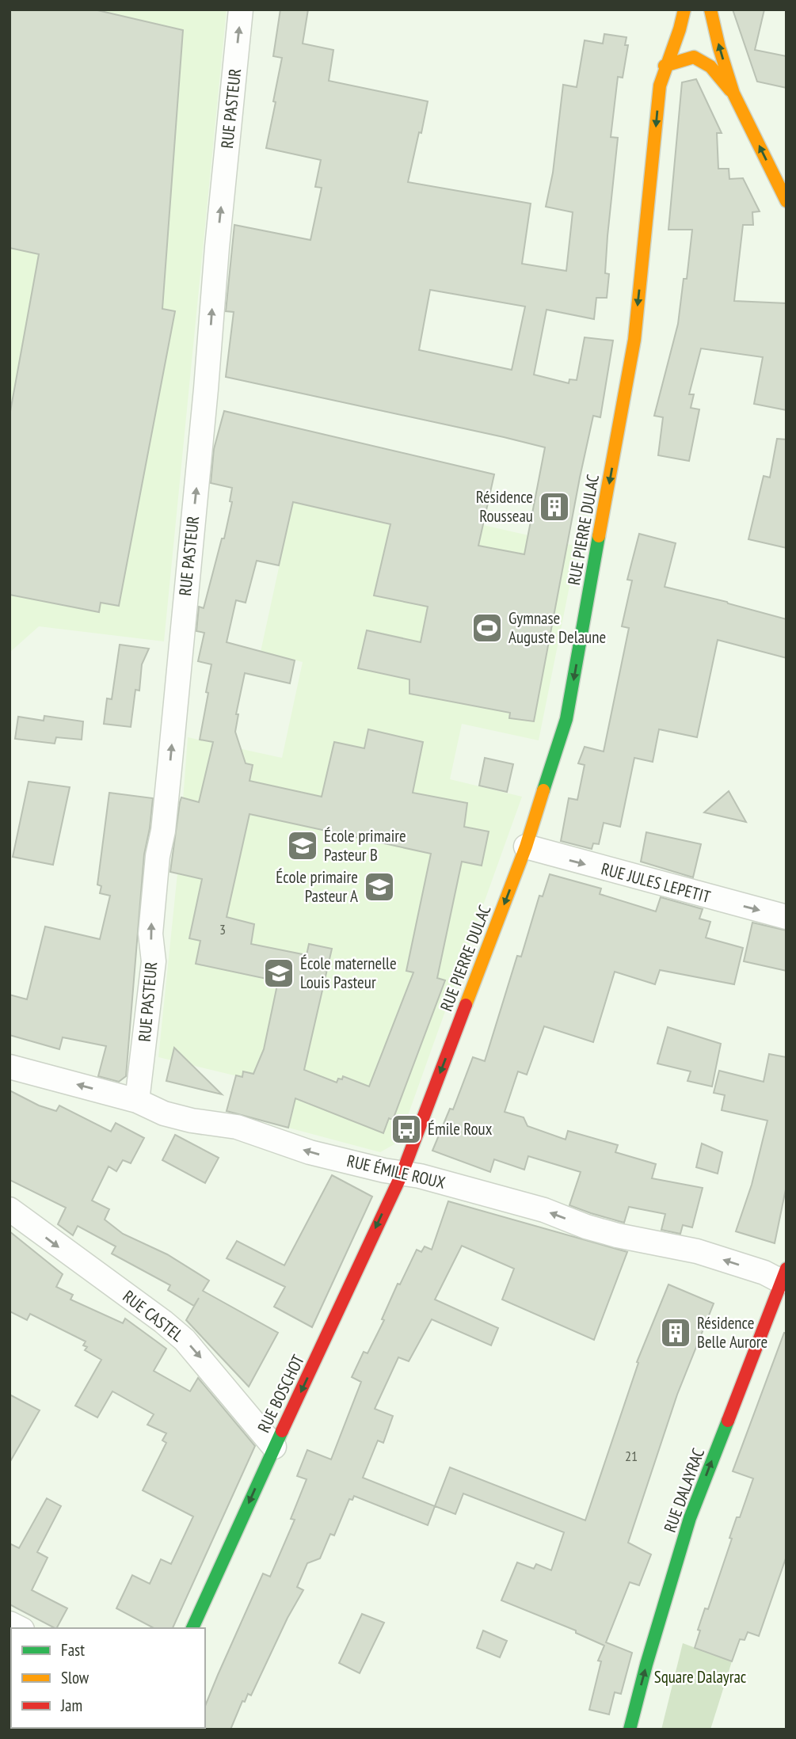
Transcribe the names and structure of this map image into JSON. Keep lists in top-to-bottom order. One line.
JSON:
{"streets":{"main road":["RUE PIERRE DULAC","RUE BOSCHOT","RUE DALAYRAC"],"street":["RUE PASTEUR","RUE JULES LEPETIT","RUE ÉMILE ROUX","RUE CASTEL"]},"crossings":[["RUE PASTEUR","RUE ÉMILE ROUX"],["RUE PIERRE DULAC","RUE JULES LEPETIT"],["RUE PIERRE DULAC","RUE ÉMILE ROUX"],["RUE PIERRE DULAC","RUE BOSCHOT"],["RUE ÉMILE ROUX","RUE BOSCHOT"],["RUE ÉMILE ROUX","RUE DALAYRAC"],["RUE CASTEL","RUE BOSCHOT"]],"one_way":["RUE PASTEUR","RUE PIERRE DULAC","RUE JULES LEPETIT","RUE ÉMILE ROUX","RUE CASTEL","RUE BOSCHOT","RUE DALAYRAC"],"parks":["Square Dalayrac"],"places":{"building":["Résidence Rousseau","Résidence Belle Aurore"],"sports":["Gymnase Auguste Delaune"],"school or university":["École primaire Pasteur B","École primaire Pasteur A","École maternelle Louis Pasteur"],"bus stop":["Émile Roux"]},"house_numbers":["3","21"],"legend":["Fast","Slow","Jam"]}
